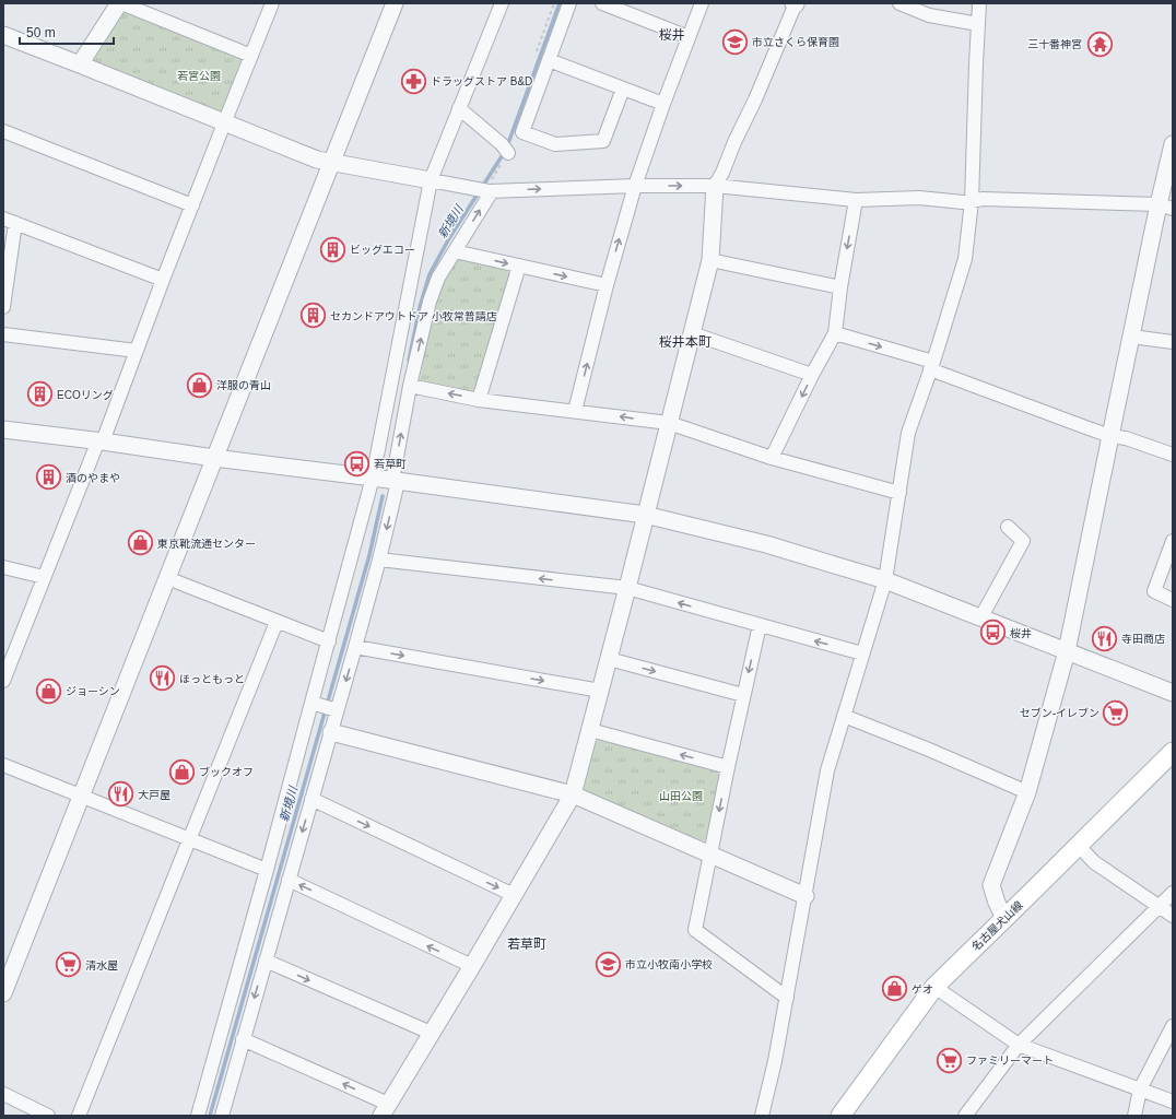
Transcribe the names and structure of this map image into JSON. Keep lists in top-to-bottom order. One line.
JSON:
{"streets":{"main road":["名古屋犬山線"]},"districts":["桜井","桜井本町","若草町"],"water":["新境川"],"parks":["若宮公園","山田公園"],"places":{"school or university":["市立さくら保育園","市立小牧南小学校"],"temple":["三十番神宮"],"pharmacy":["ドラッグストア B&D"],"building":["ビッグエコー","セカンドアウトドア 小牧常普請店","ECOリング","酒のやまや"],"shop":["洋服の青山","東京靴流通センター","ジョーシン","ブックオフ","ゲオ"],"bus stop":["若草町","桜井"],"restaurant":["寺田商店","ほっともっと","大戸屋"],"supermarket":["セブン-イレブン","清水屋","ファミリーマート"]},"scale_bar":"50 m"}
